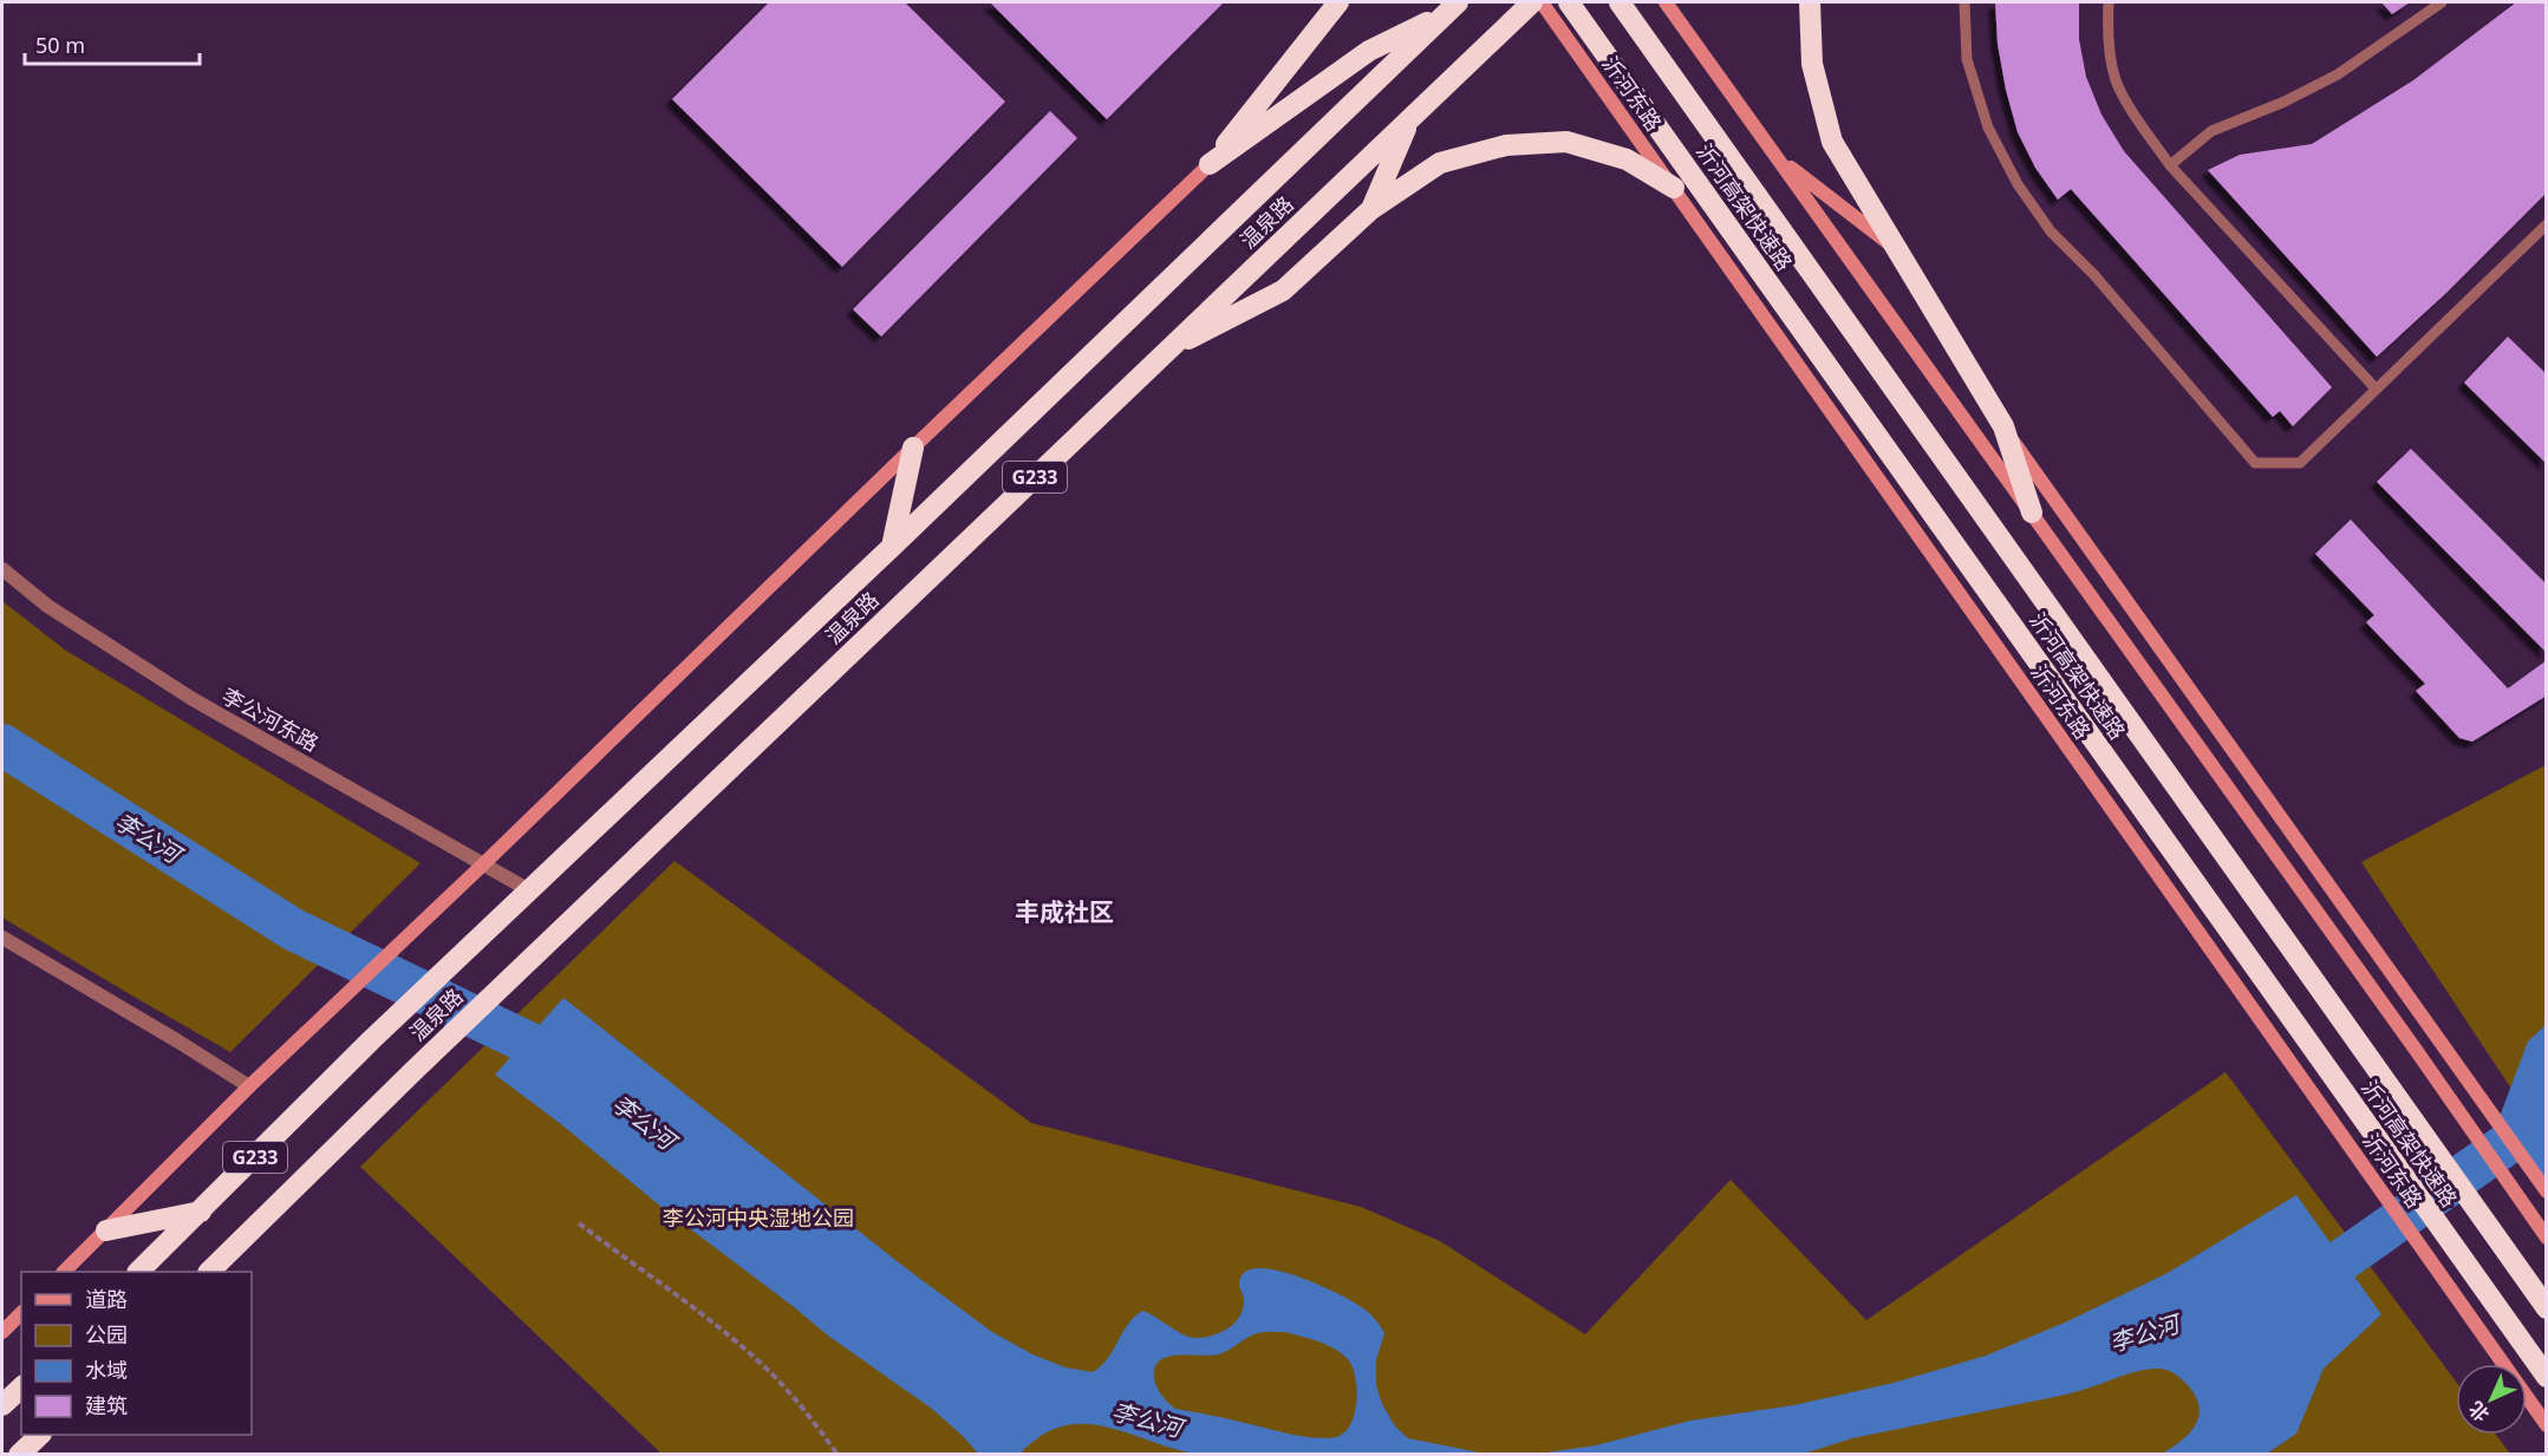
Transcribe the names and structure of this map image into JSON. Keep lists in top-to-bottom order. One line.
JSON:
{"streets":{"highway":["沂河高架快速路","温泉路","G233"],"main road":["沂河东路"],"street":["李公河东路"]},"crossings":[["温泉路","李公河东路"]],"districts":["丰成社区"],"water":["李公河"],"parks":["李公河中央湿地公园"],"legend":["道路","公园","水域","建筑"],"scale_bar":"50 m","north":"bottom left"}
